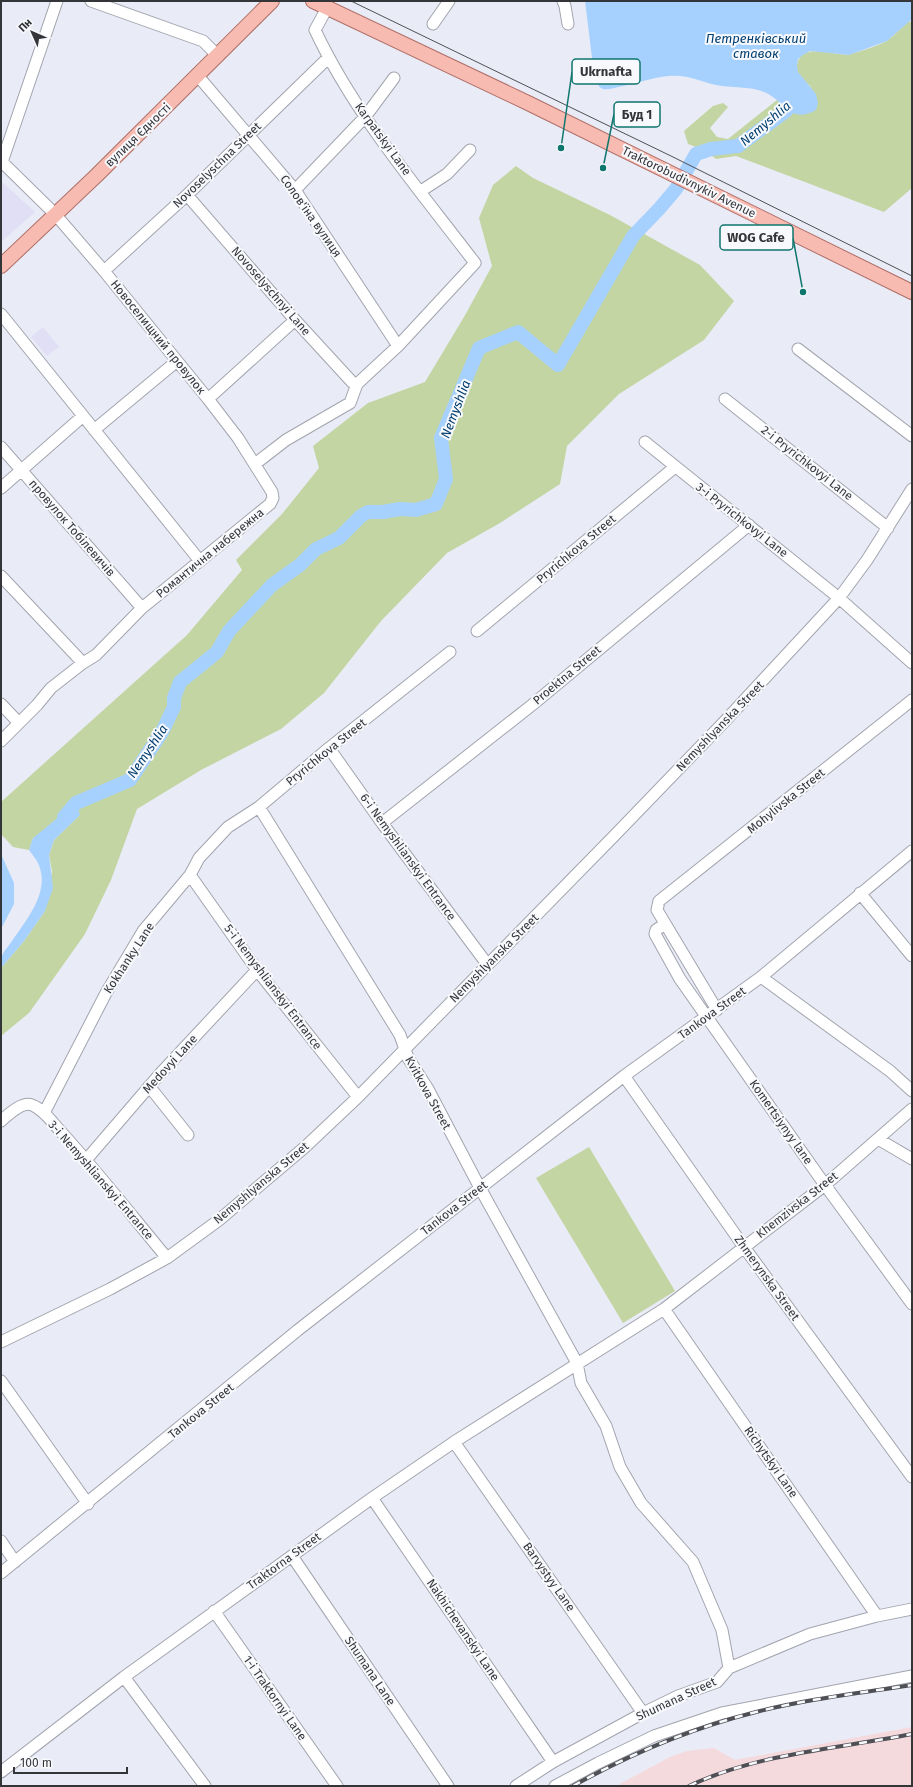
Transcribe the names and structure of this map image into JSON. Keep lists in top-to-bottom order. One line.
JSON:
{"streets":{"main road":["вулиця Єдності","Traktorobudivnykiv Avenue"],"street":["Karpatskyi Lane","Novoselyschna Street","Солов'їна вулиця","Novoselyschnyi Lane","Новоселищний провулок","2-i Pryrichkovyi Lane","3-i Pryrichkovyi Lane","провулок Тобілевичів","Pryrichkova Street","Романтична набережна","Proektna Street","Nemyshlyanska Street","Mohylivska Street","6-i Nemyshlianskyi Entrance","Kokhanky Lane","5-i Nemyshlianskyi Entrance","Tankova Street","Medovyi Lane","Kvitkova Street","Komertsiynyy lane","3-i Nemyshlianskyi Entrance","Khemzivska Street","Zhmerynska Street","Richytskyi Lane","Traktorna Street","Barvystyy Lane","Nakhichevanskyi Lane","Shumana Lane","1-i Traktornyi Lane","Shumana Street"]},"crossings":[["вулиця Єдності","Солов'їна вулиця"],["вулиця Єдності","Новоселищний провулок"],["Karpatskyi Lane","Novoselyschna Street"],["Karpatskyi Lane","Traktorobudivnykiv Avenue"],["Karpatskyi Lane","Солов'їна вулиця"],["Novoselyschna Street","Солов'їна вулиця"],["Novoselyschna Street","Novoselyschnyi Lane"],["Novoselyschna Street","Новоселищний провулок"],["Новоселищний провулок","Романтична набережна"],["2-i Pryrichkovyi Lane","Nemyshlyanska Street"],["3-i Pryrichkovyi Lane","Pryrichkova Street"],["3-i Pryrichkovyi Lane","Proektna Street"],["3-i Pryrichkovyi Lane","Nemyshlyanska Street"],["провулок Тобілевичів","Романтична набережна"],["Pryrichkova Street","6-i Nemyshlianskyi Entrance"],["Pryrichkova Street","Kokhanky Lane"],["Pryrichkova Street","Kvitkova Street"],["Proektna Street","6-i Nemyshlianskyi Entrance"],["Nemyshlyanska Street","6-i Nemyshlianskyi Entrance"],["Nemyshlyanska Street","5-i Nemyshlianskyi Entrance"],["Nemyshlyanska Street","Kvitkova Street"],["Nemyshlyanska Street","3-i Nemyshlianskyi Entrance"],["Mohylivska Street","Komertsiynyy lane"],["Kokhanky Lane","5-i Nemyshlianskyi Entrance"],["Kokhanky Lane","Kvitkova Street"],["Kokhanky Lane","3-i Nemyshlianskyi Entrance"],["5-i Nemyshlianskyi Entrance","Medovyi Lane"],["Tankova Street","Kvitkova Street"],["Tankova Street","Komertsiynyy lane"],["Tankova Street","Zhmerynska Street"],["Medovyi Lane","3-i Nemyshlianskyi Entrance"],["Kvitkova Street","Khemzivska Street"],["Kvitkova Street","Traktorna Street"],["Kvitkova Street","Shumana Street"],["Komertsiynyy lane","Khemzivska Street"],["Khemzivska Street","Zhmerynska Street"],["Khemzivska Street","Richytskyi Lane"],["Khemzivska Street","Traktorna Street"],["Richytskyi Lane","Shumana Street"],["Traktorna Street","Barvystyy Lane"],["Traktorna Street","Nakhichevanskyi Lane"],["Traktorna Street","Shumana Lane"],["Traktorna Street","1-i Traktornyi Lane"],["Barvystyy Lane","Shumana Street"],["Nakhichevanskyi Lane","Shumana Street"]],"water":["Петренківський ставок","Nemyshlia"],"places":["Ukrnafta","Буд 1","WOG Cafe"],"scale_bar":"100 m","north":"top left"}
